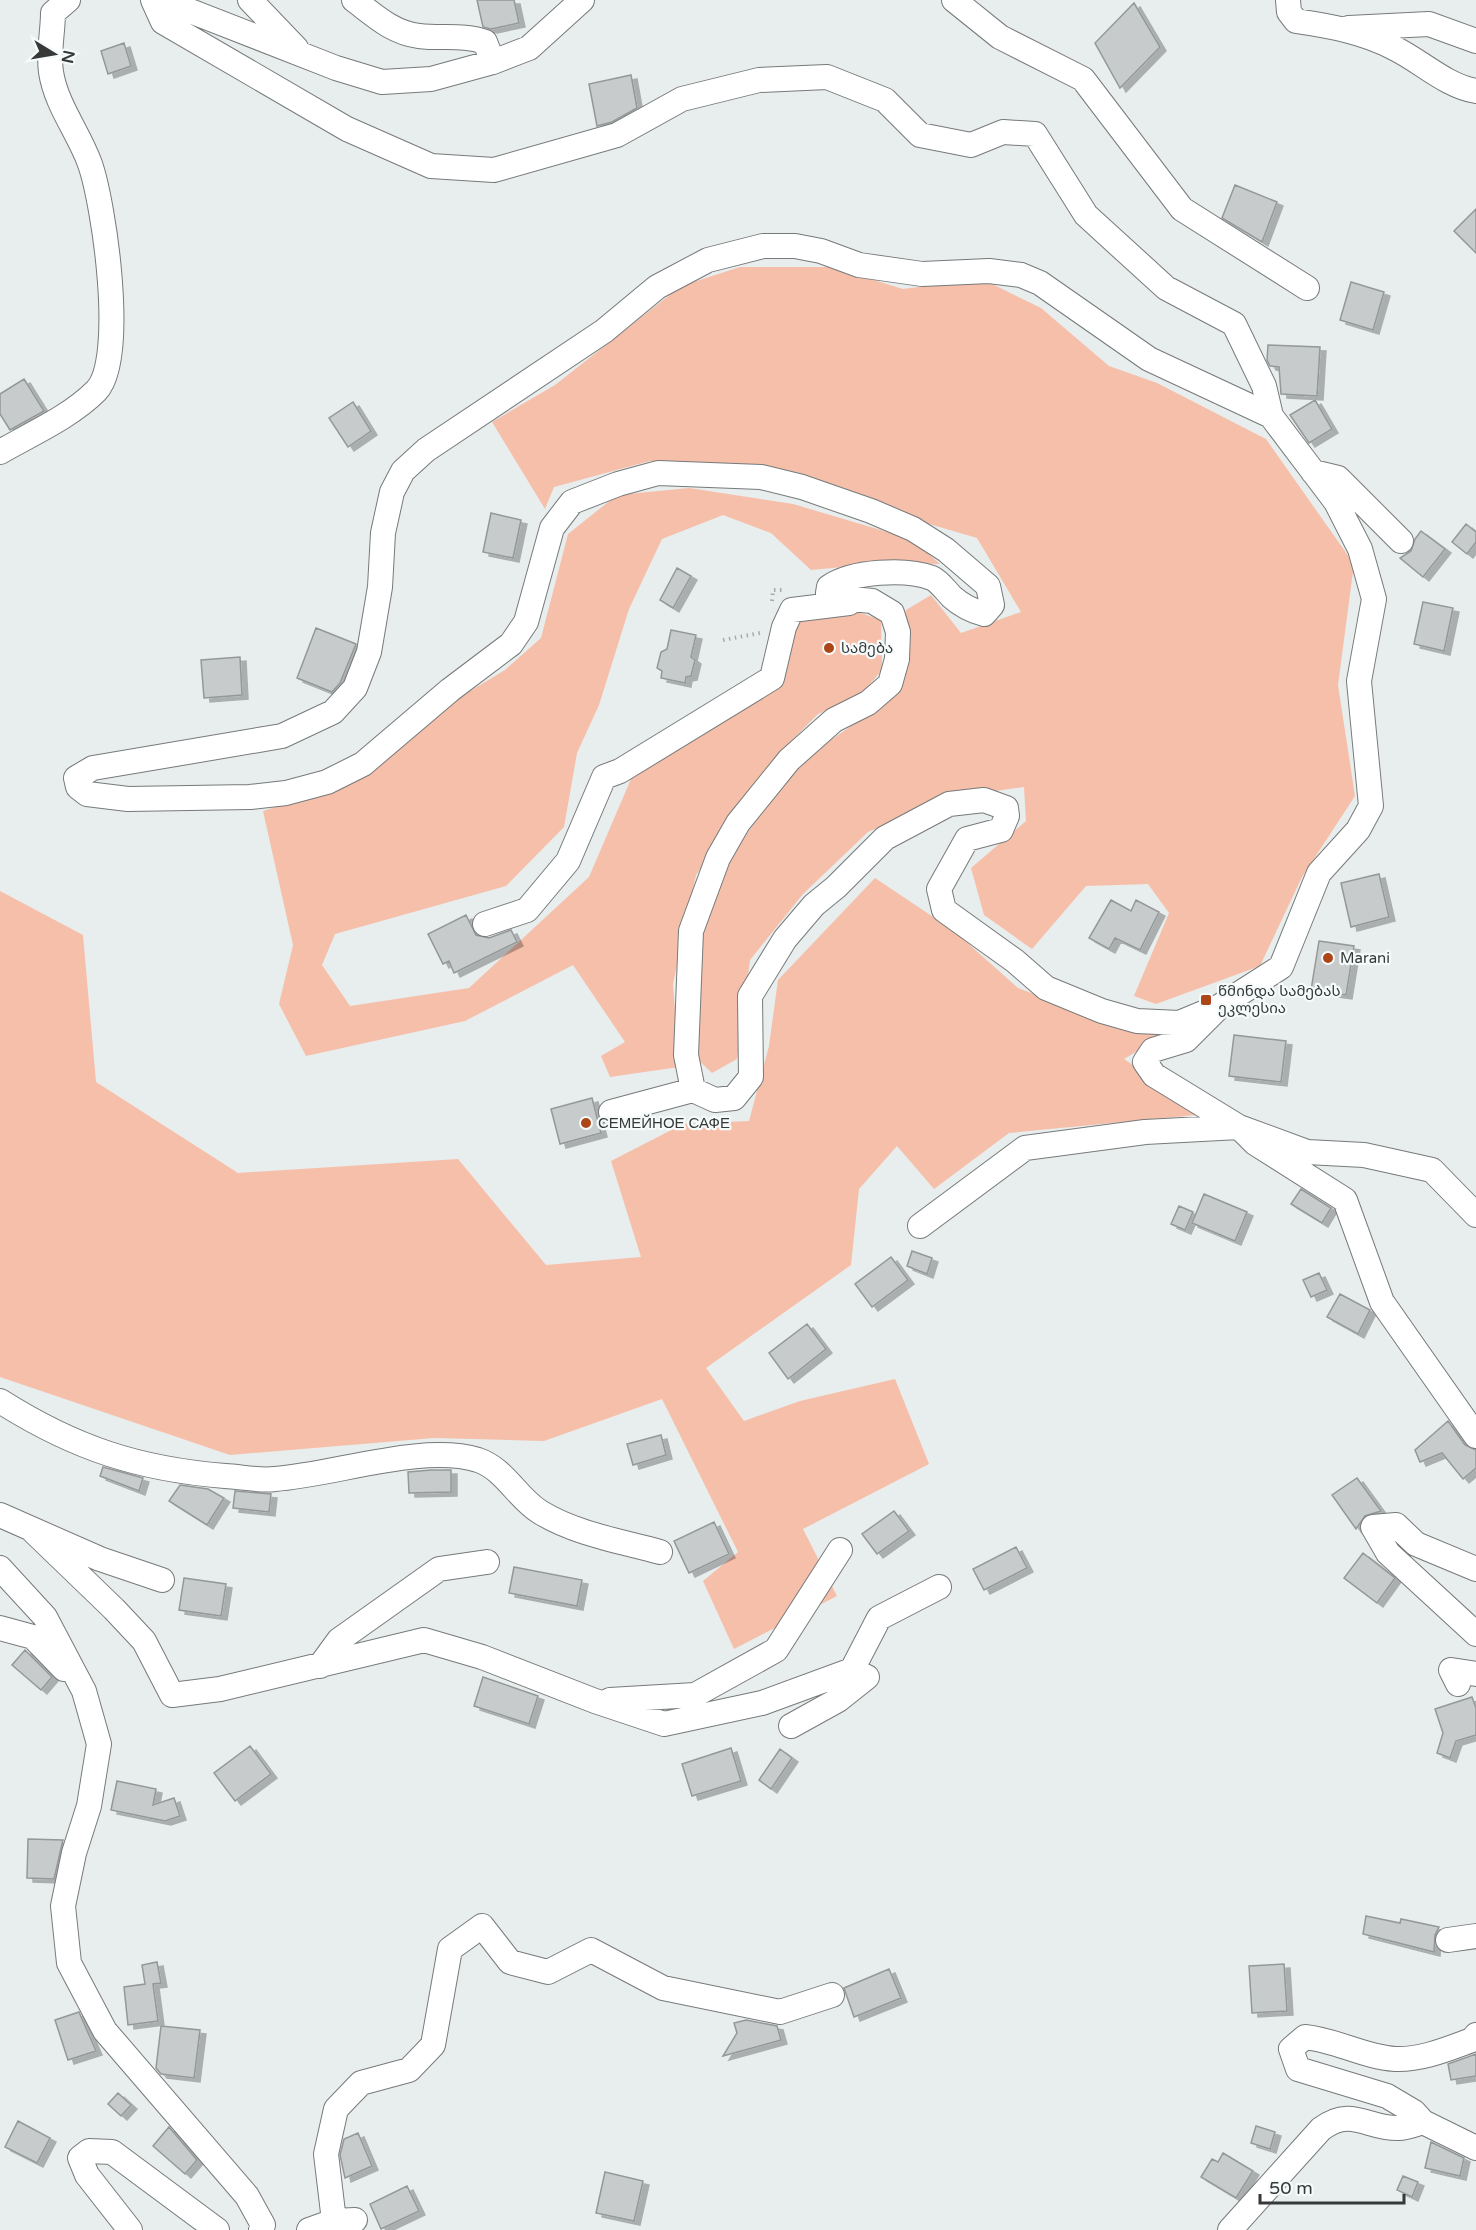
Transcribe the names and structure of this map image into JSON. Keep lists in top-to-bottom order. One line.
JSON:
{"places":{"other":["სამება","Marani","СЕМЕЙНОЕ САФЕ"],"transit":["წმინდა სამებას ეკლესია"]},"scale_bar":"50 m","north":"right"}
